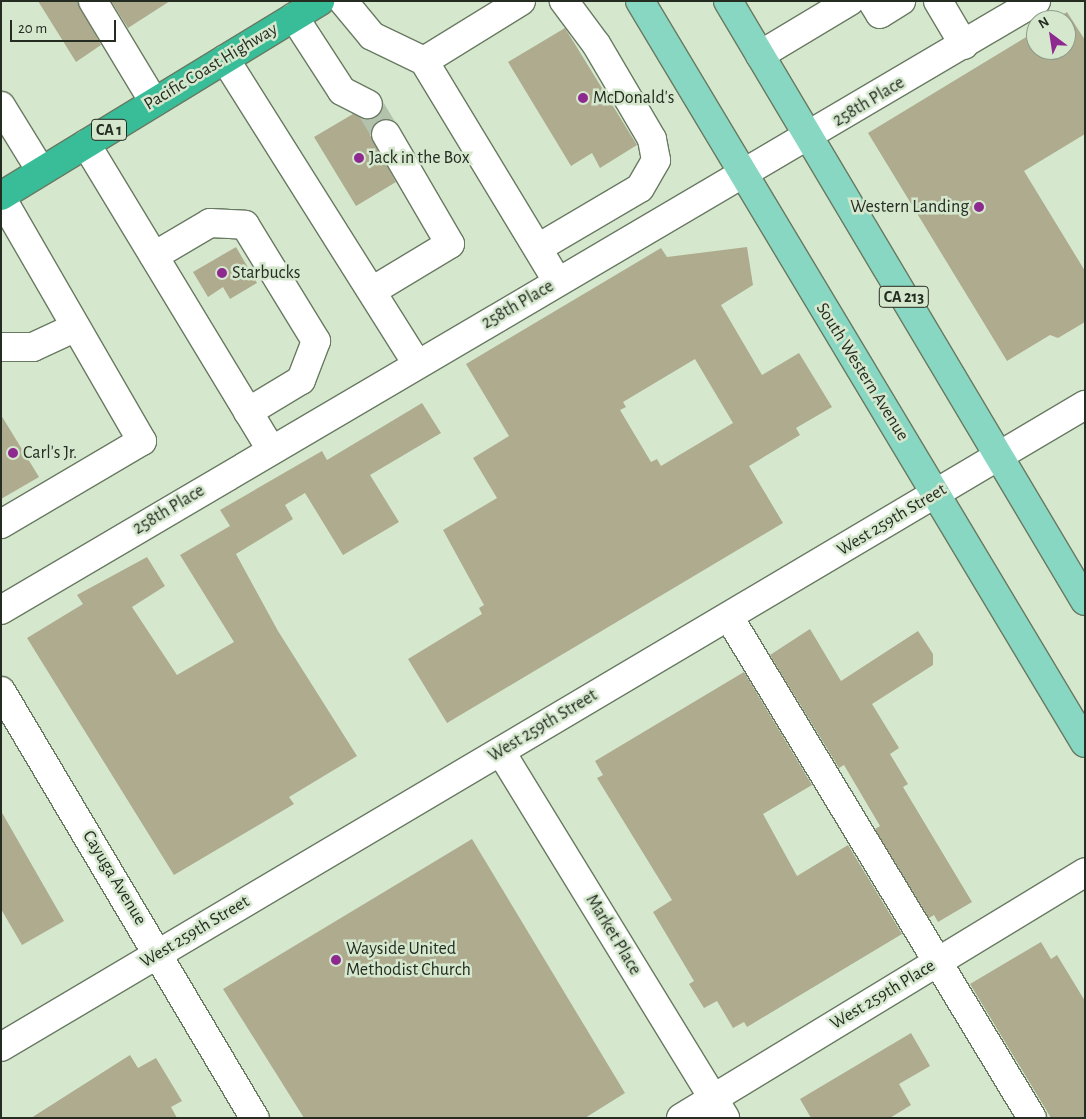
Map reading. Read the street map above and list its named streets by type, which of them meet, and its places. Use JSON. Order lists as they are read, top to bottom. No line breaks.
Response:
{"streets":{"highway":["Pacific Coast Highway","CA 1"],"main road":["CA 213","South Western Avenue"],"street":["258th Place","West 259th Street","Cayuga Avenue","Market Place","West 259th Place"]},"crossings":[["258th Place","CA 213"],["258th Place","South Western Avenue"],["CA 213","West 259th Street"],["South Western Avenue","West 259th Street"],["West 259th Street","Cayuga Avenue"],["West 259th Street","Market Place"],["Market Place","West 259th Place"]],"places":["McDonald's","Jack in the Box","Western Landing","Starbucks","Carl's Jr.","Wayside United Methodist Church"],"scale_bar":"20 m","north":"top left"}
